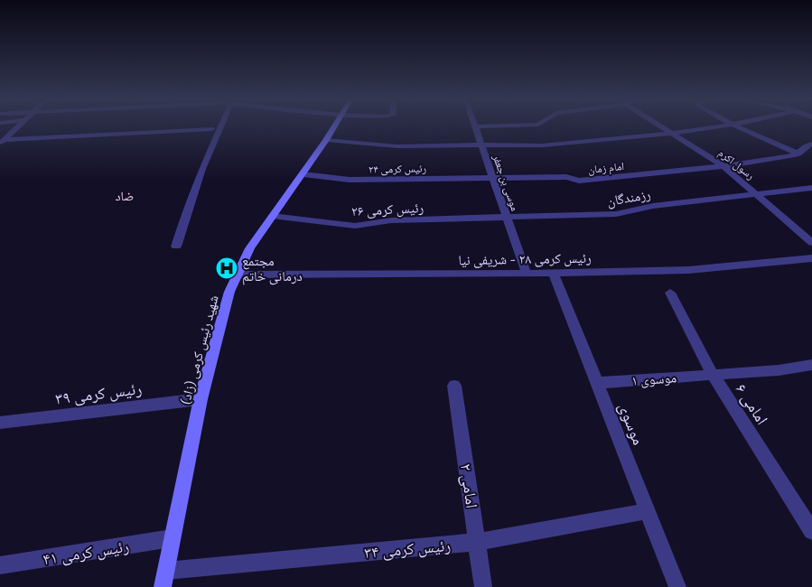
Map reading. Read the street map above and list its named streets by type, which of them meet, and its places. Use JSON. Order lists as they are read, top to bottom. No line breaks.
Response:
{"streets":{"main road":["شهید رئیس کرمی (زاد)"],"street":["رسول اکرم","امام زمان","رئیس کرمی ۲۴","موسی بن جعفر","رزمندگان","رئیس کرمی ۲۶","رئیس کرمی ۲۸ - شریفی نیا","موسوی ۱","رئیس کرمی ۳۹","امامی ۶","موسوی","امامی ۲","رئیس کرمی ۳۴","رئیس کرمی ۴۱"]},"crossings":[["رسول اکرم","امام زمان"],["رسول اکرم","رزمندگان"],["امام زمان","رئیس کرمی ۲۴"],["امام زمان","موسی بن جعفر"],["رئیس کرمی ۲۴","موسی بن جعفر"],["رئیس کرمی ۲۴","شهید رئیس کرمی (زاد)"],["موسی بن جعفر","رزمندگان"],["موسی بن جعفر","رئیس کرمی ۲۶"],["موسی بن جعفر","رئیس کرمی ۲۸ - شریفی نیا"],["رزمندگان","رئیس کرمی ۲۶"],["رئیس کرمی ۲۶","شهید رئیس کرمی (زاد)"],["رئیس کرمی ۲۸ - شریفی نیا","شهید رئیس کرمی (زاد)"],["رئیس کرمی ۲۸ - شریفی نیا","موسوی"],["شهید رئیس کرمی (زاد)","رئیس کرمی ۳۹"],["شهید رئیس کرمی (زاد)","رئیس کرمی ۳۴"],["شهید رئیس کرمی (زاد)","رئیس کرمی ۴۱"],["موسوی ۱","امامی ۶"],["موسوی ۱","موسوی"],["موسوی","رئیس کرمی ۳۴"],["امامی ۲","رئیس کرمی ۳۴"]],"districts":["ضاد"],"places":{"hospital":["مجتمع درمانی خاتم"]}}
